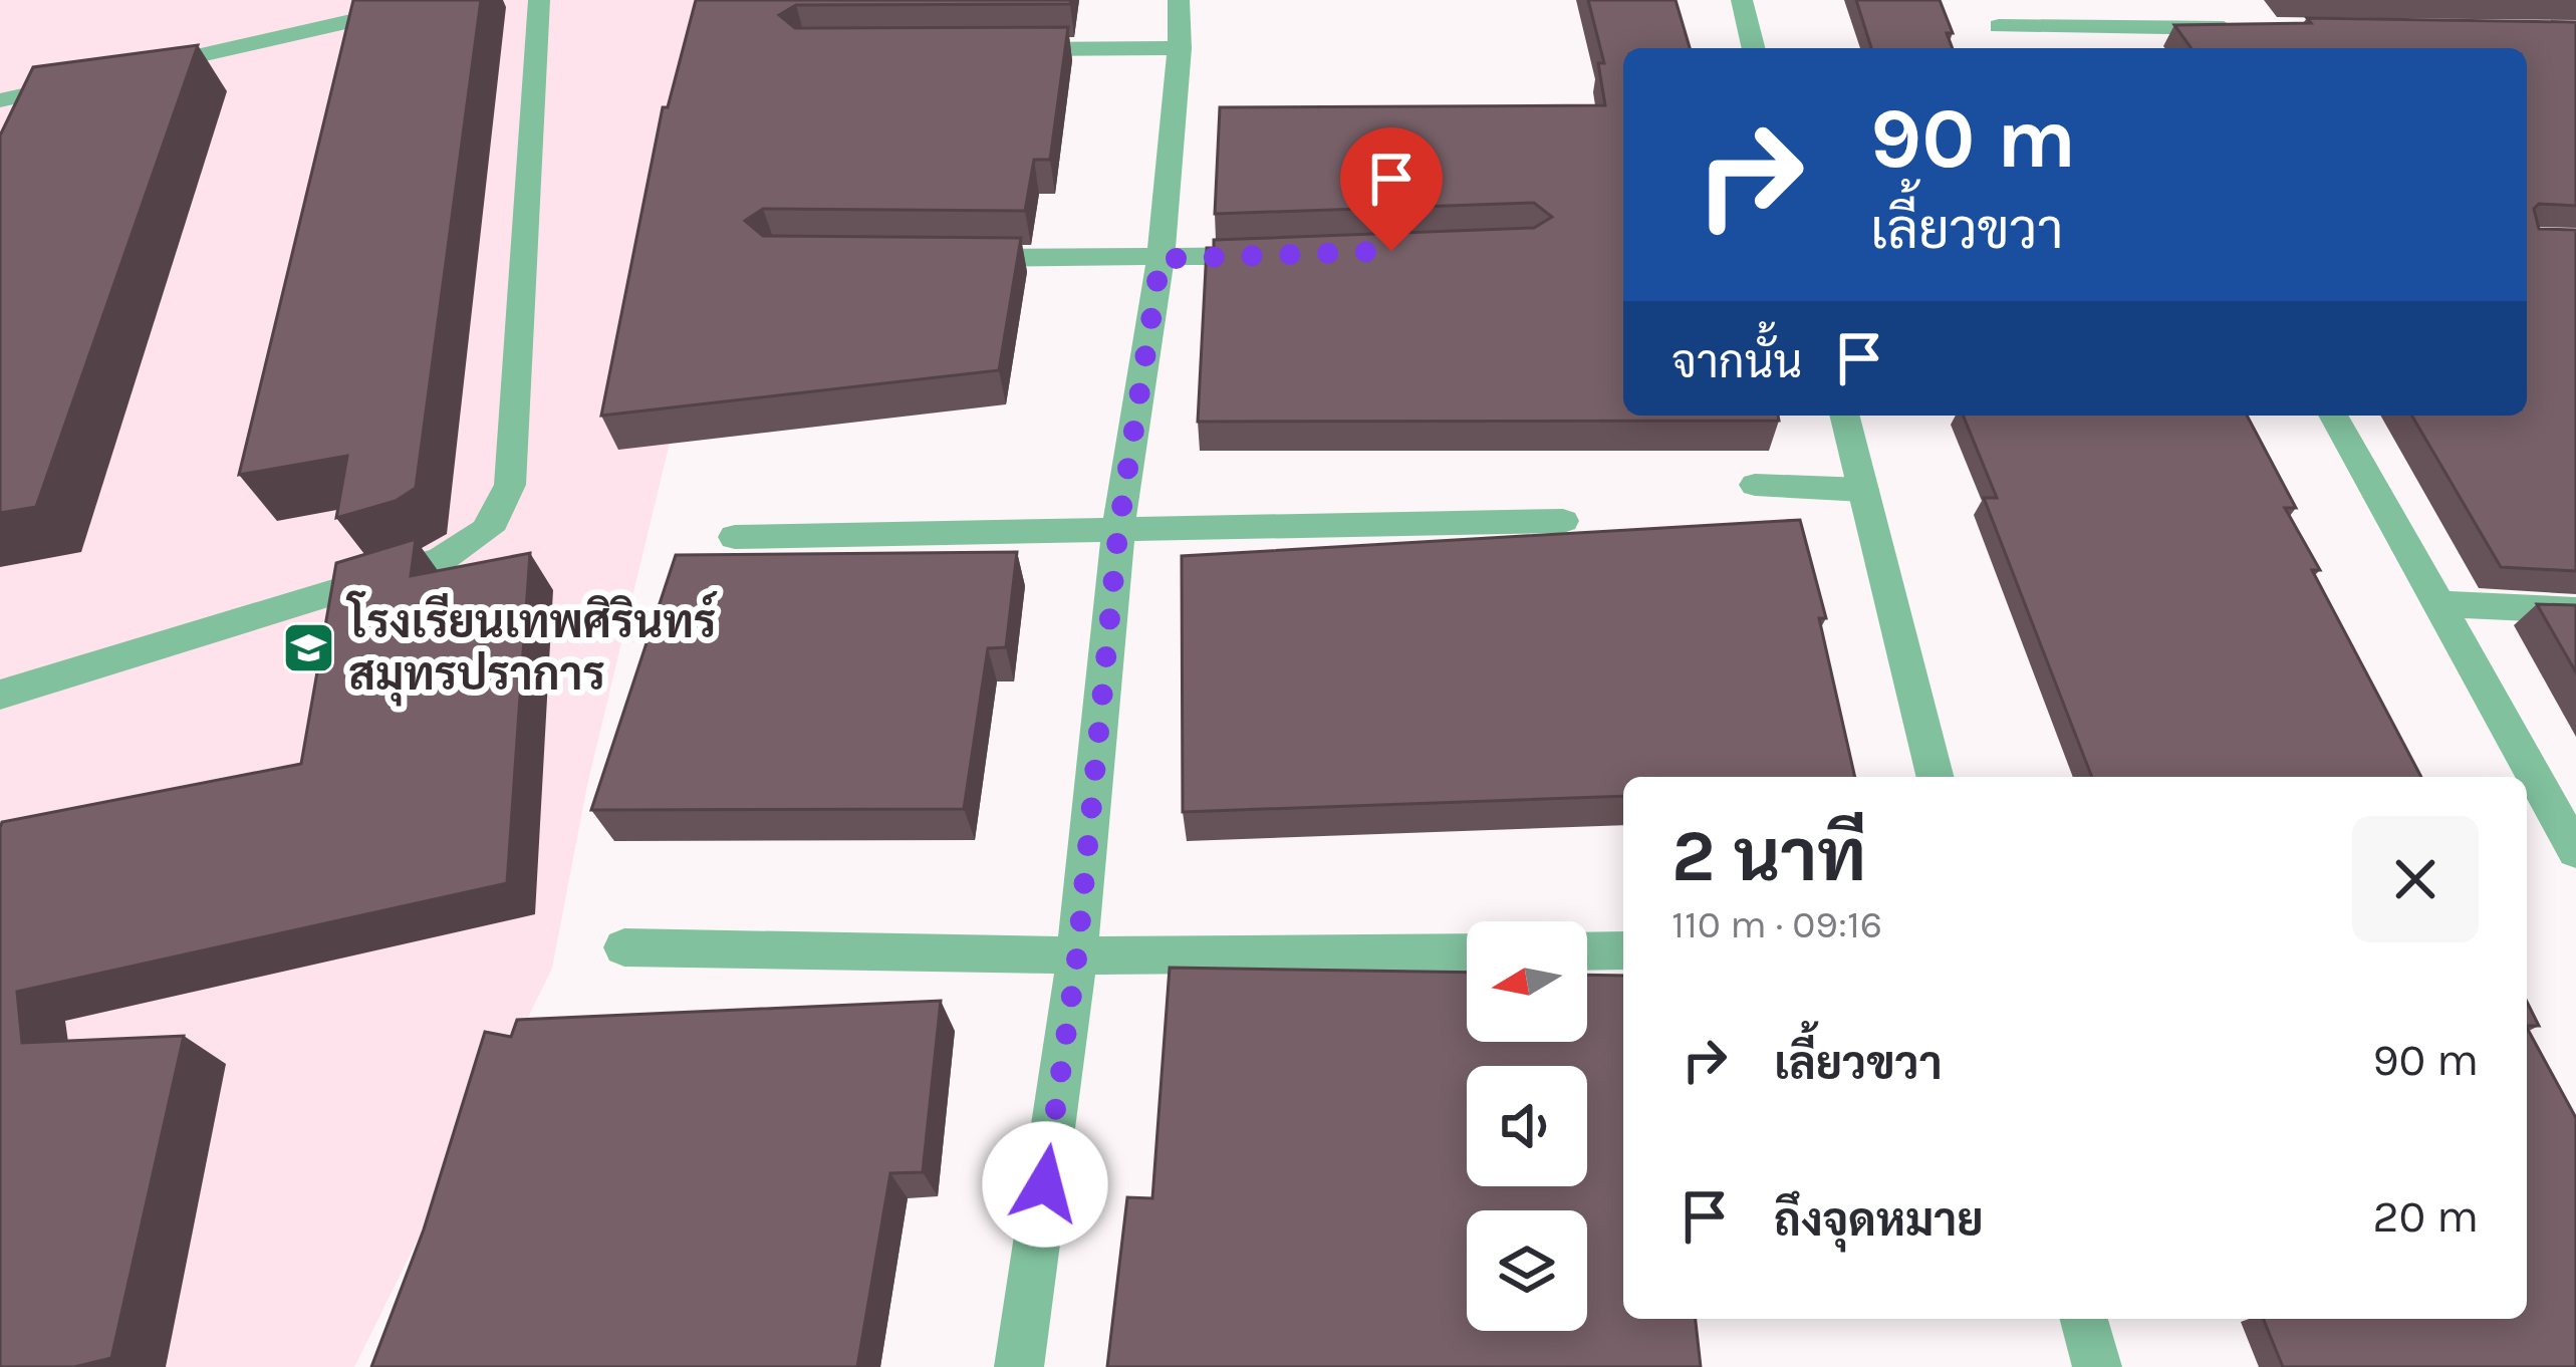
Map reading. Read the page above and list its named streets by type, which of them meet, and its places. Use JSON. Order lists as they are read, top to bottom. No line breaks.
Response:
{"places":{"school or university":["โรงเรียนเทพศิรินทร์ สมุทรปราการ"]},"north":"left","page":{"turn":["90 m","เลี้ยวขวา"],"then":"จากนั้น","heading":["2 นาที","110 m · 09:16"],"list":[{"name":"เลี้ยวขวา","value":"90 m"},{"name":"ถึงจุดหมาย","value":"20 m"}]}}
